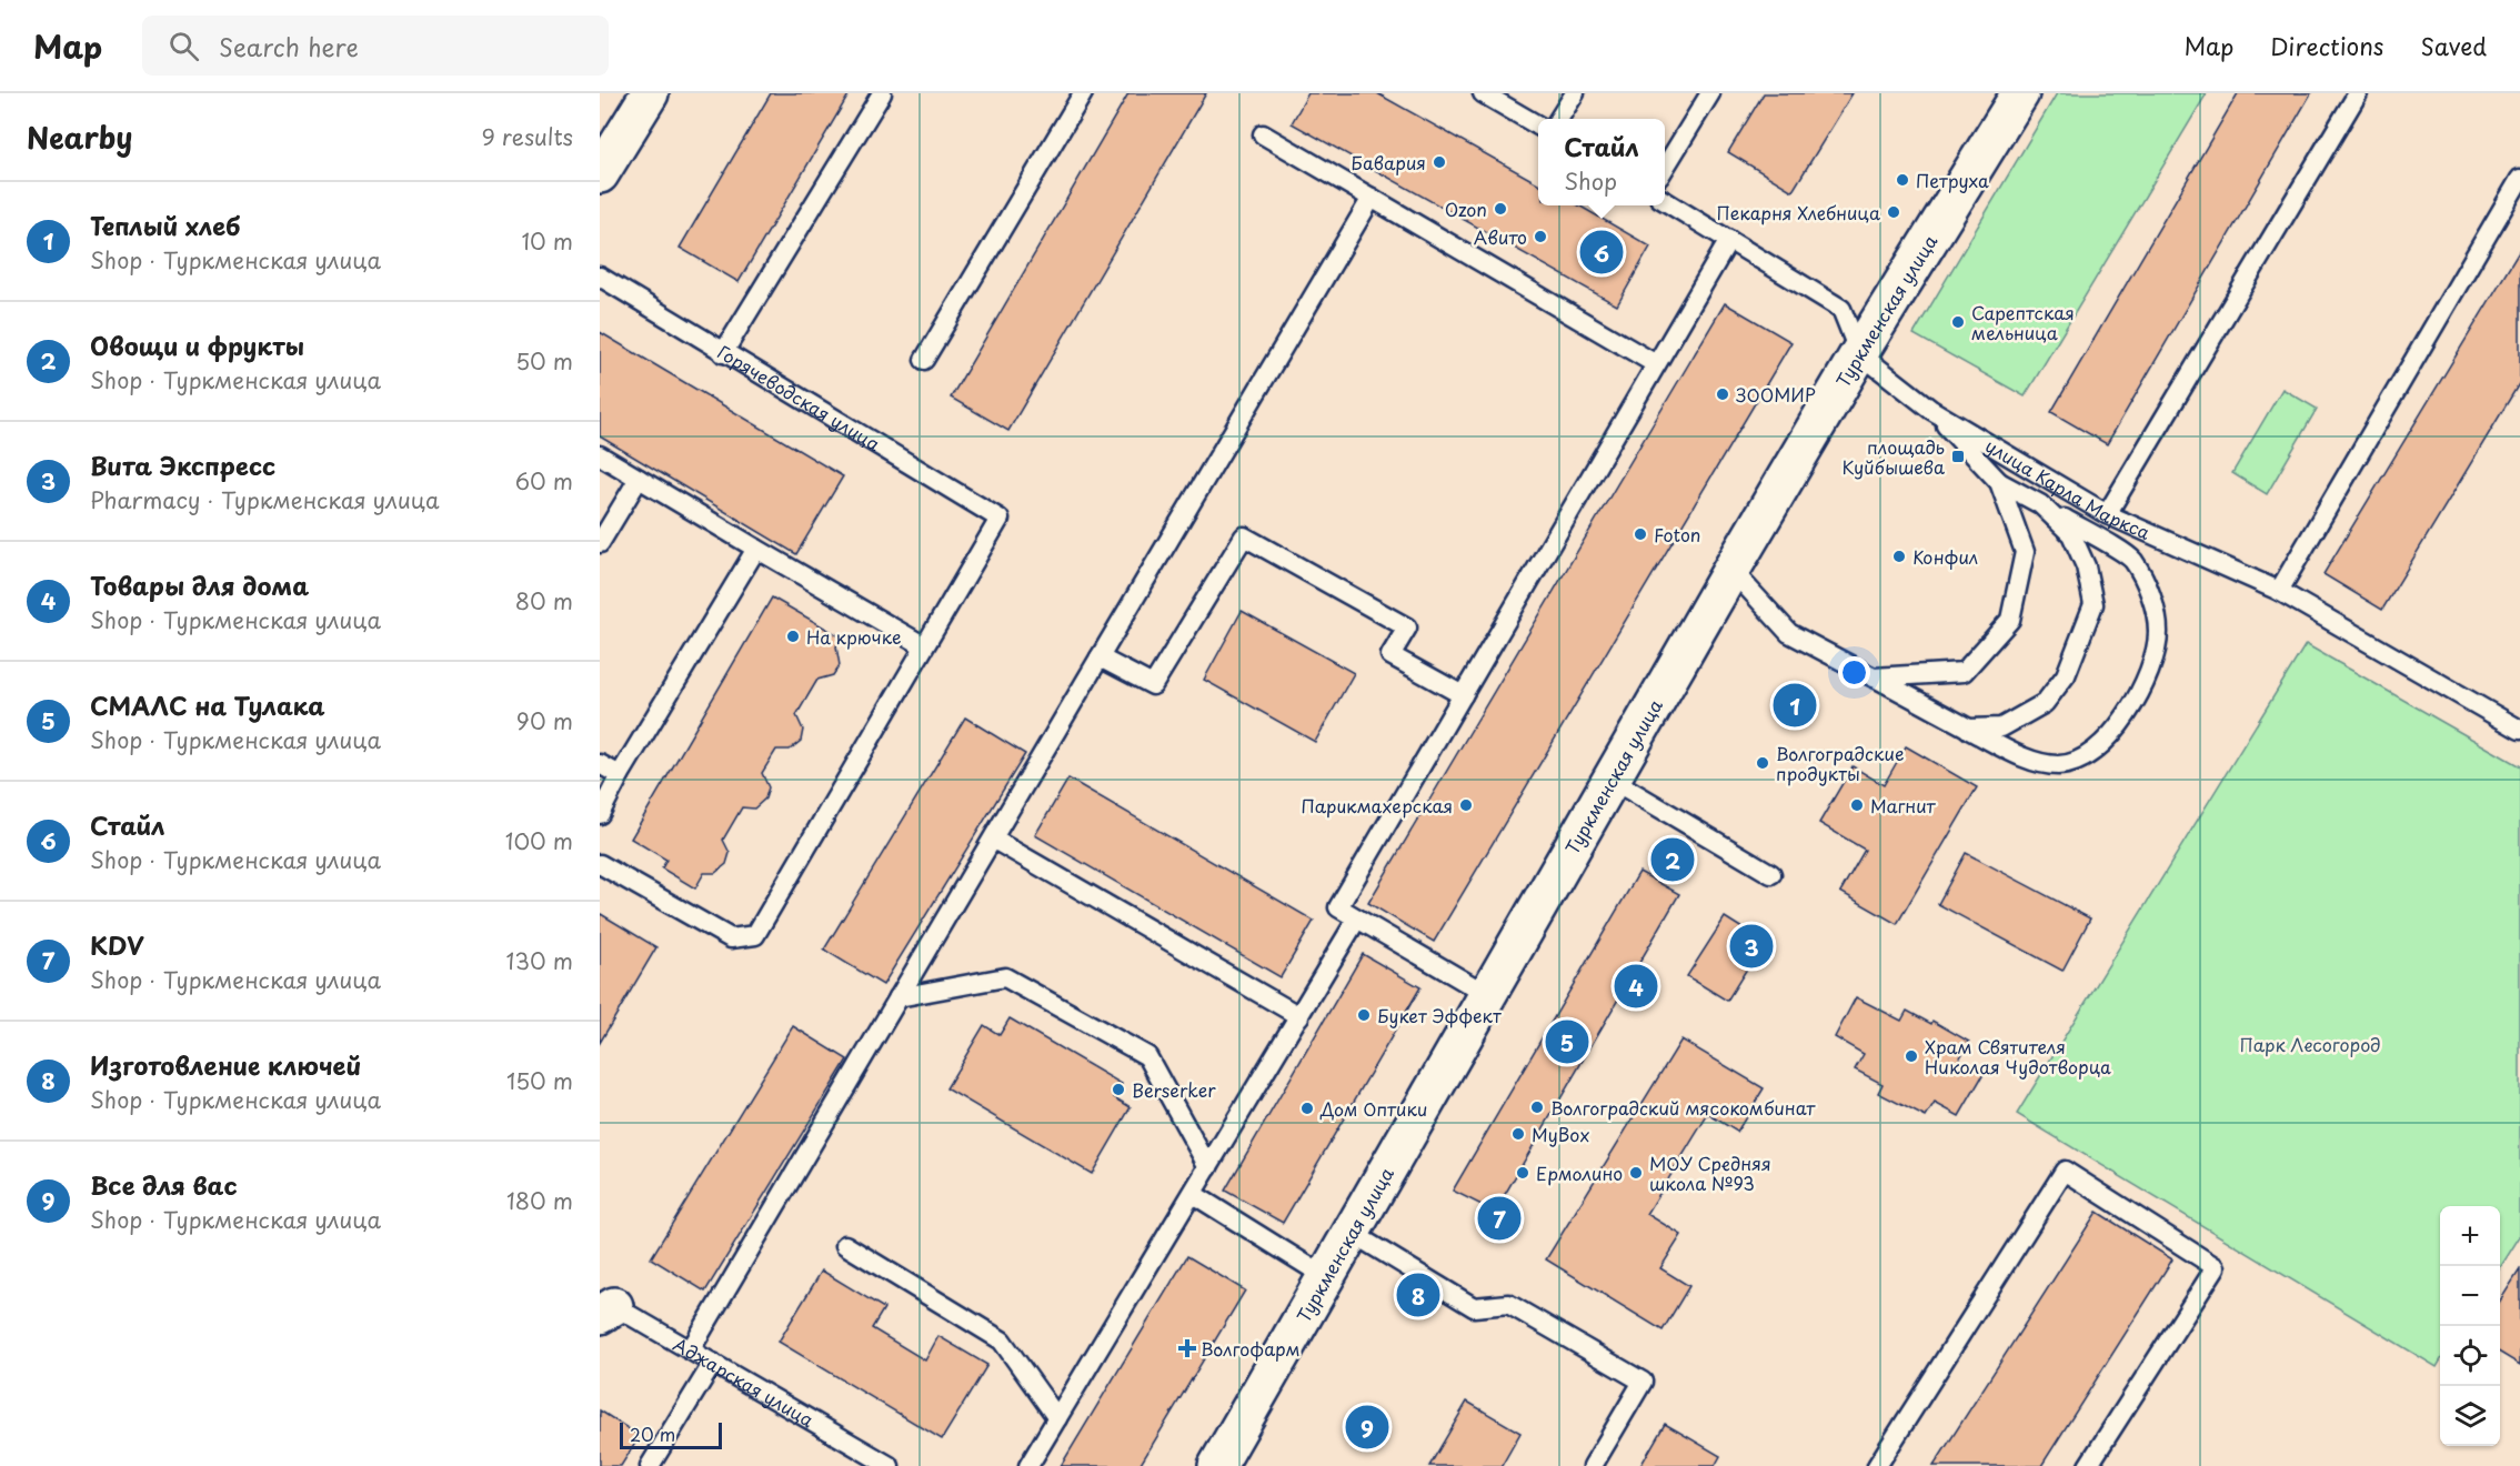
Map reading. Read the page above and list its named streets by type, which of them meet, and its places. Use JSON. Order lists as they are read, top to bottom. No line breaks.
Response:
{"streets":{"street":["Туркменская улица"],"lane":["Горячеводская улица","улица Карла Маркса","Аджарская улица"]},"crossings":[["Туркменская улица","улица Карла Маркса"]],"parks":["Парк Лесогород"],"places":{"other":["Бавария","Петруха","Ozon","Пекарня Хлебница","Авито","Сарептская мельница","ЗООМИР","Foton","Конфил","На крючке","Волгоградские продукты","Парикмахерская","Магнит","Букет Эффект","Храм Святителя Николая Чудотворца","Berserker","Волгоградский мясокомбинат","Дом Оптики","MyBox","Ермолино","МОУ Средняя школа №93"],"transit":["площадь Куйбышева"],"health":["Волгофарм"]},"scale_bar":"20 m","page":{"header":"Map","search":"Search here","nav":["Map","Directions","Saved"],"heading":["Nearby","9 results"],"popup":["Стайл","Shop"],"list":[{"mark":"1","name":"Теплый хлеб","note":"Shop · Туркменская улица","value":"10 m"},{"mark":"2","name":"Овощи и фрукты","note":"Shop · Туркменская улица","value":"50 m"},{"mark":"3","name":"Вита Экспресс","note":"Pharmacy · Туркменская улица","value":"60 m"},{"mark":"4","name":"Товары для дома","note":"Shop · Туркменская улица","value":"80 m"},{"mark":"5","name":"СМАЛС на Тулака","note":"Shop · Туркменская улица","value":"90 m"},{"mark":"6","name":"Стайл","note":"Shop · Туркменская улица","value":"100 m"},{"mark":"7","name":"KDV","note":"Shop · Туркменская улица","value":"130 m"},{"mark":"8","name":"Изготовление ключей","note":"Shop · Туркменская улица","value":"150 m"},{"mark":"9","name":"Все для вас","note":"Shop · Туркменская улица","value":"180 m"}],"pins":["6","1","2","3","4","5","7","8","9"],"map_buttons":["+","−"],"scale":"20 m"}}
